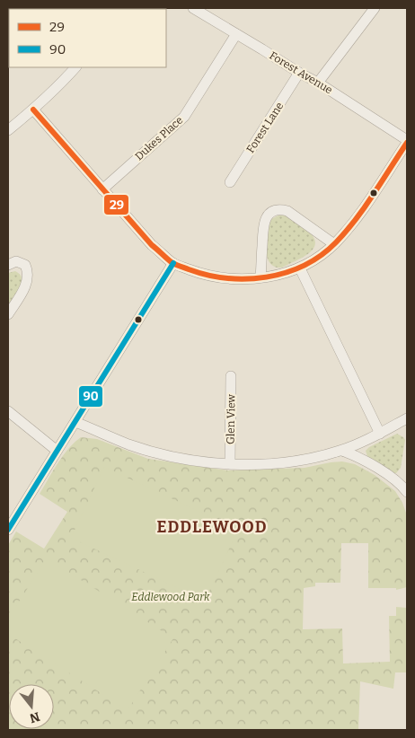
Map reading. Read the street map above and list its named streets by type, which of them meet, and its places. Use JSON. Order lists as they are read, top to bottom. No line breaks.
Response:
{"streets":{"street":["Forest Avenue","Forest Lane","Dukes Place","Glen View"]},"crossings":[["Forest Avenue","Forest Lane"],["Forest Avenue","Dukes Place"]],"districts":["EDDLEWOOD"],"parks":["Eddlewood Park"],"lines":["transit line 29","transit line 90"],"legend":["29","90"],"north":"bottom"}
